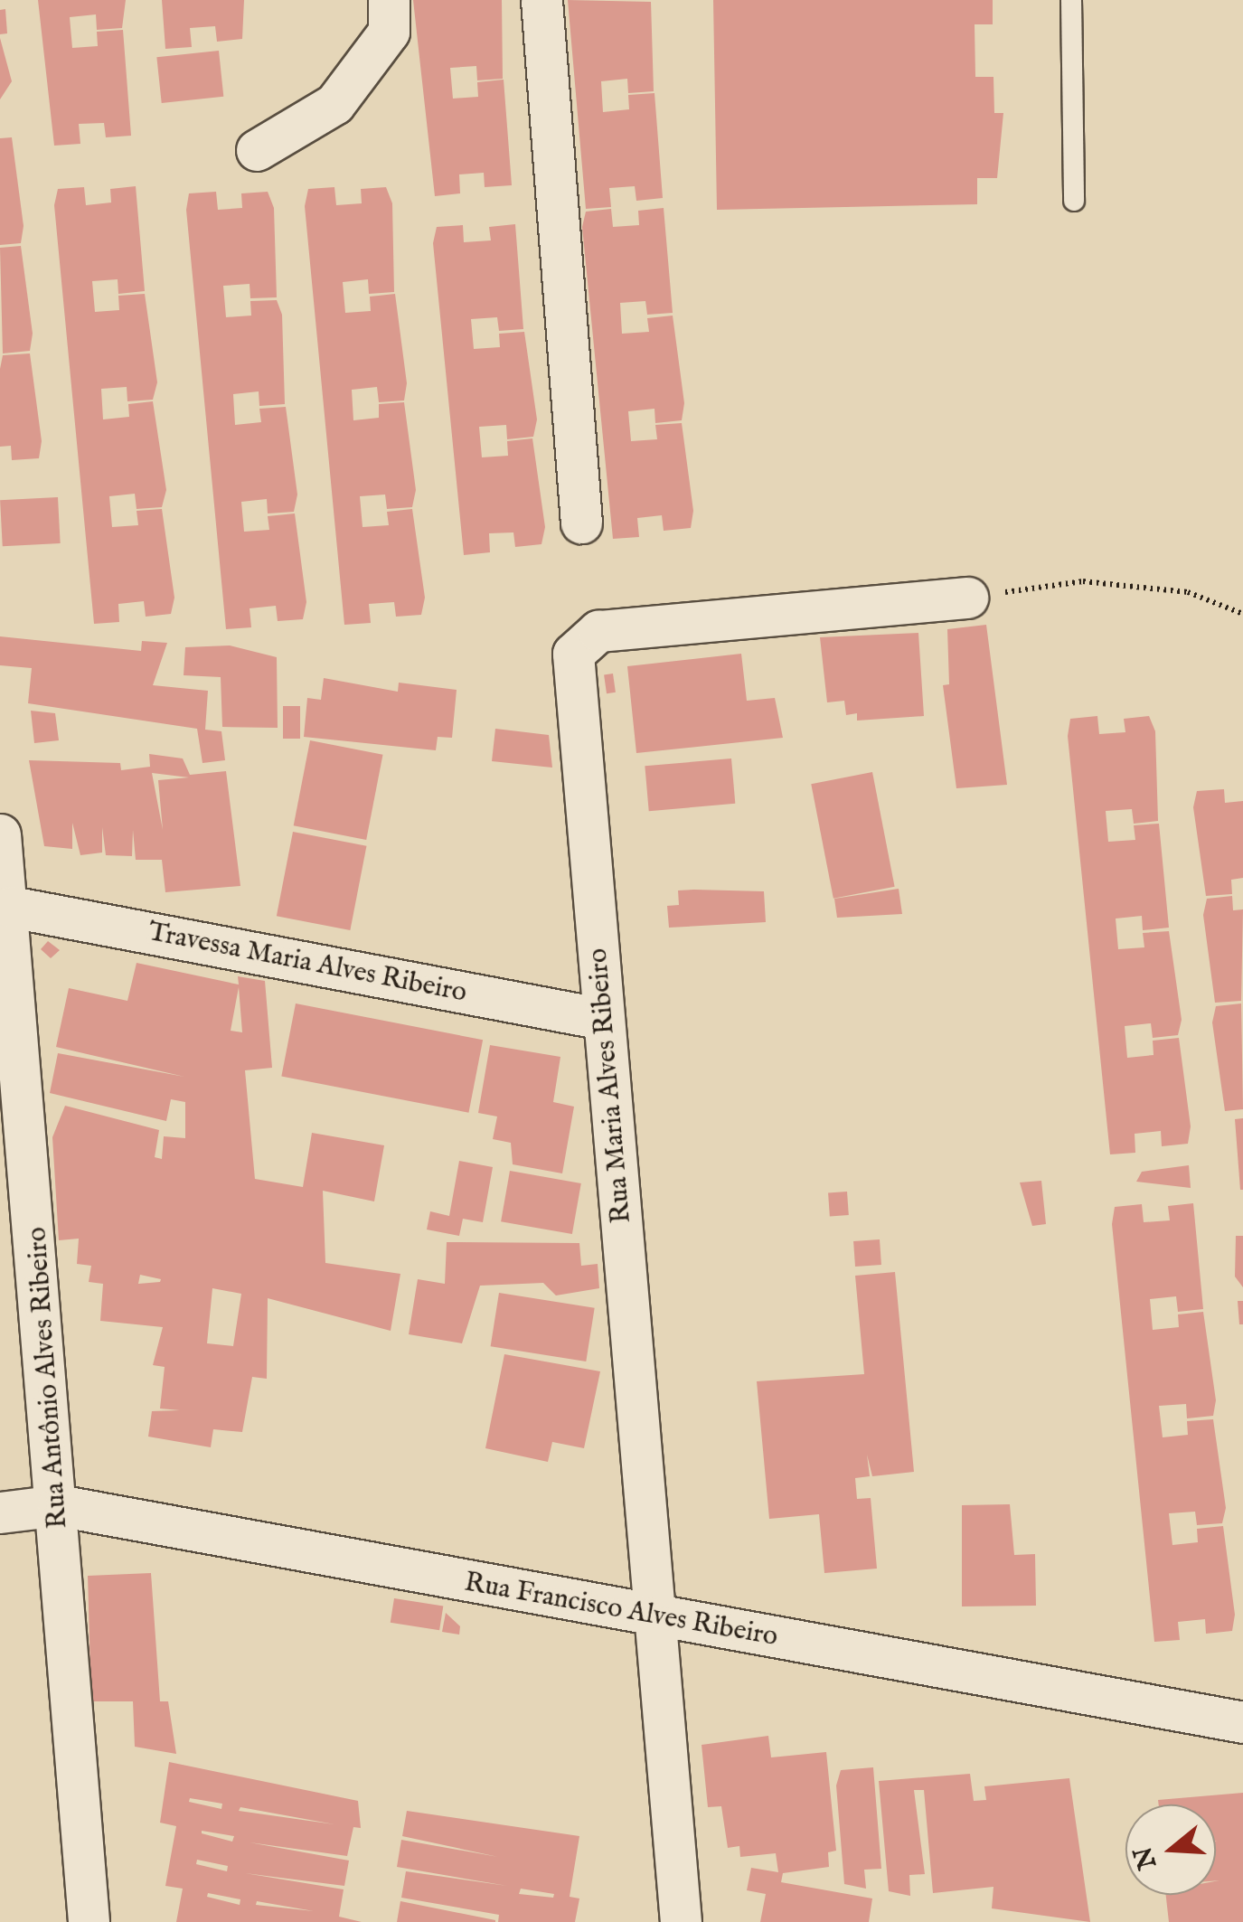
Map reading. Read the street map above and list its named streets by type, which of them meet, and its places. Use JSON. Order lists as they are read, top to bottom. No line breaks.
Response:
{"streets":{"street":["Travessa Maria Alves Ribeiro","Rua Maria Alves Ribeiro","Rua Antônio Alves Ribeiro","Rua Francisco Alves Ribeiro"]},"crossings":[["Travessa Maria Alves Ribeiro","Rua Maria Alves Ribeiro"],["Travessa Maria Alves Ribeiro","Rua Antônio Alves Ribeiro"],["Rua Maria Alves Ribeiro","Rua Francisco Alves Ribeiro"],["Rua Antônio Alves Ribeiro","Rua Francisco Alves Ribeiro"]],"north":"left"}
